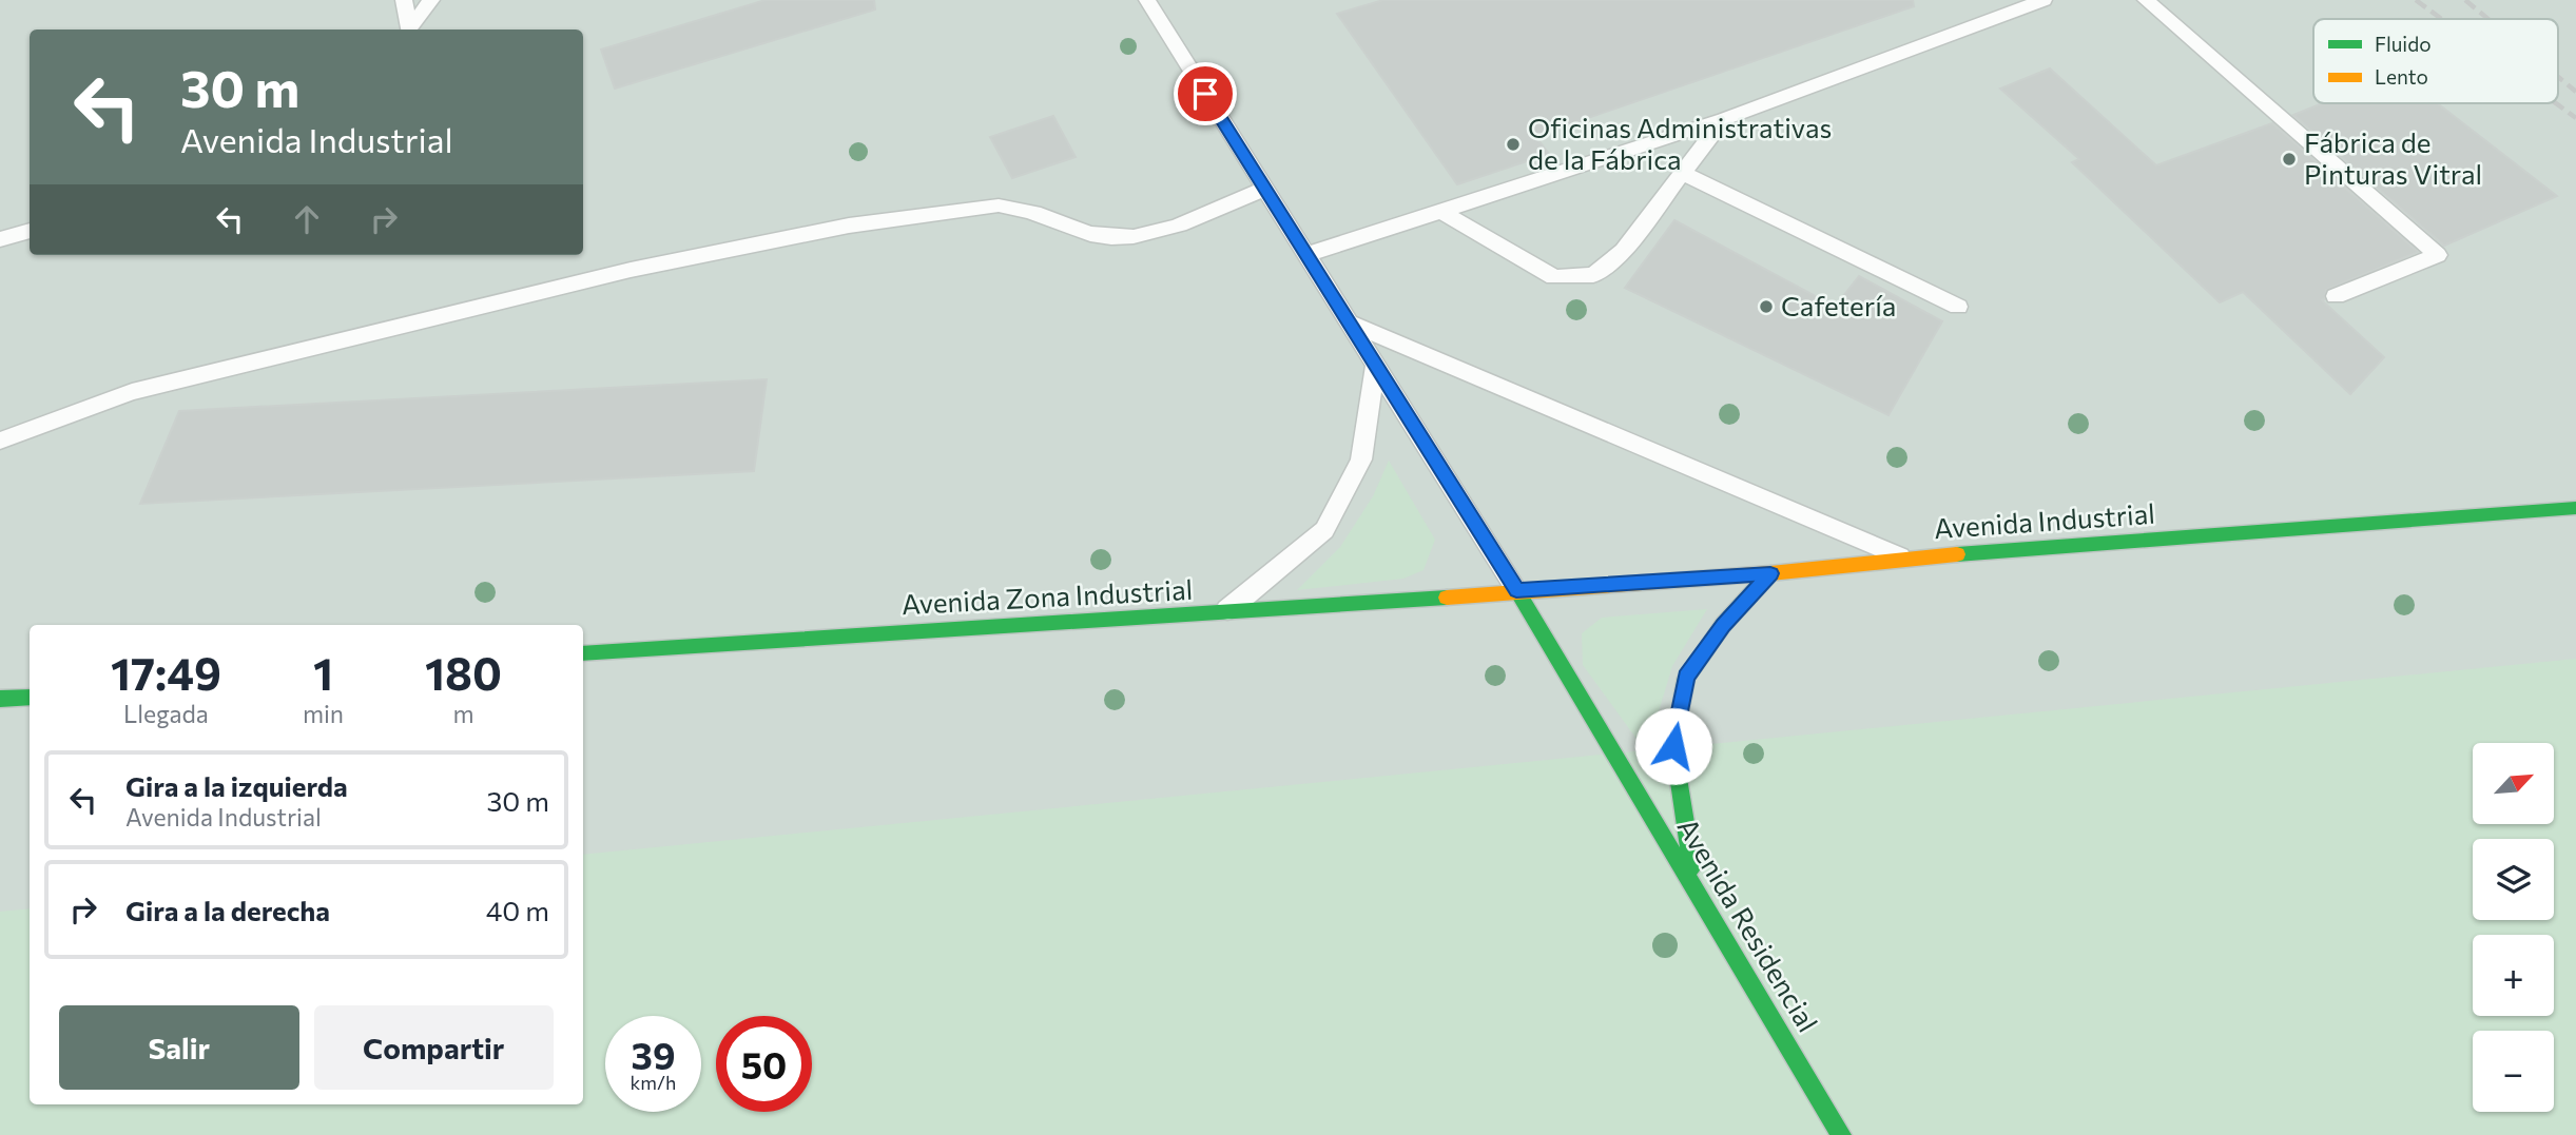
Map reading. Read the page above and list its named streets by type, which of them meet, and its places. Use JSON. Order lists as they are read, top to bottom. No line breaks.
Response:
{"streets":{"main road":["Avenida Industrial","Avenida Zona Industrial","Avenida Residencial"]},"crossings":[["Avenida Industrial","Avenida Zona Industrial"],["Avenida Industrial","Avenida Residencial"],["Avenida Zona Industrial","Avenida Residencial"]],"places":["Oficinas Administrativas de la Fábrica","Fábrica de Pinturas Vitral","Cafetería"],"legend":["Fluido","Lento"],"north":"top right","page":{"turn":["30 m","Avenida Industrial"],"eta":["17:49","Llegada","1","min","180","m"],"map_buttons":["+","−"],"list":[{"name":"Gira a la izquierda","note":"Avenida Industrial","value":"30 m"},{"name":"Gira a la derecha","value":"40 m"}],"buttons":["Salir","Compartir"],"speed":"39 km/h","limit":"50"}}
